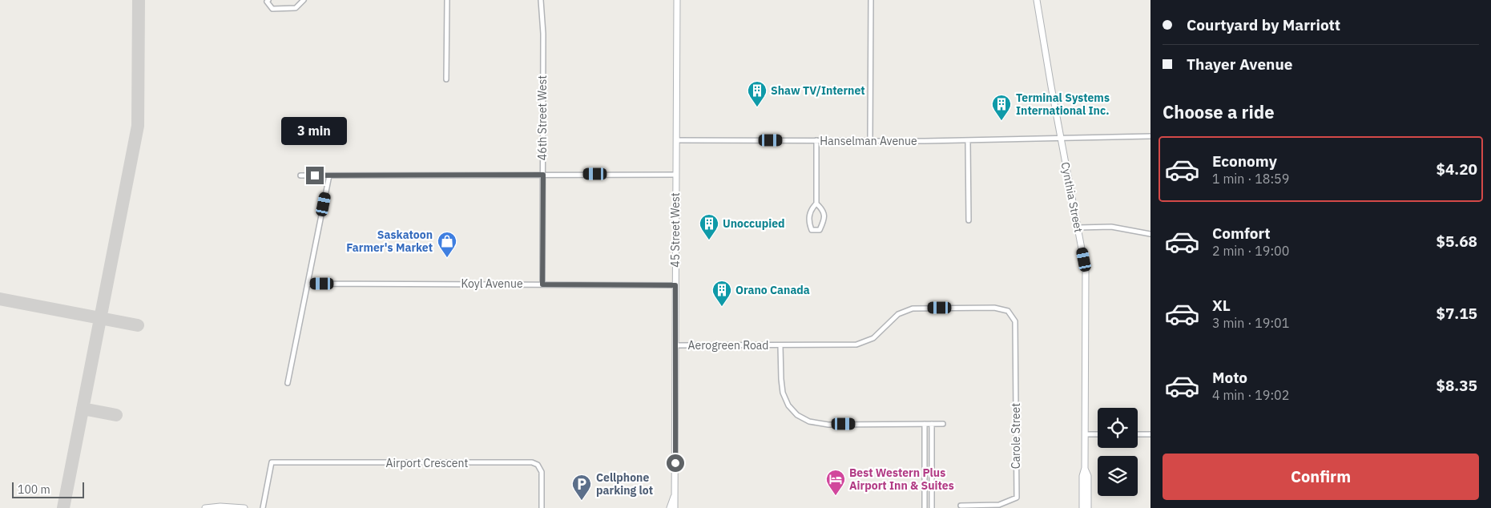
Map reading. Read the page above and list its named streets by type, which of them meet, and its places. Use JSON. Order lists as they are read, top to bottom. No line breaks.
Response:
{"streets":{"main road":["Cynthia Street","45 Street West"],"street":["46th Street West","Hanselman Avenue","Koyl Avenue","Aerogreen Road","Carole Street","Airport Crescent"]},"crossings":[["46th Street West","Koyl Avenue"],["Hanselman Avenue","Cynthia Street"],["Hanselman Avenue","45 Street West"],["45 Street West","Koyl Avenue"],["45 Street West","Aerogreen Road"],["Aerogreen Road","Carole Street"]],"places":{"building":["Shaw TV/Internet","Terminal Systems International Inc.","Unoccupied","Orano Canada"],"shop":["Saskatoon Farmer's Market"],"hotel":["Best Western Plus Airport Inn & Suites"],"parking":["Cellphone parking lot"]},"scale_bar":"100 m","page":{"banner":["Courtyard by Marriott","Thayer Avenue"],"heading":"Choose a ride","bubble":"3 min","list":[{"name":"Economy","note":"1 min · 18:59","value":"$4.20"},{"name":"Comfort","note":"2 min · 19:00","value":"$5.68"},{"name":"XL","note":"3 min · 19:01","value":"$7.15"},{"name":"Moto","note":"4 min · 19:02","value":"$8.35"}],"buttons":"Confirm","scale":"100 m"}}
